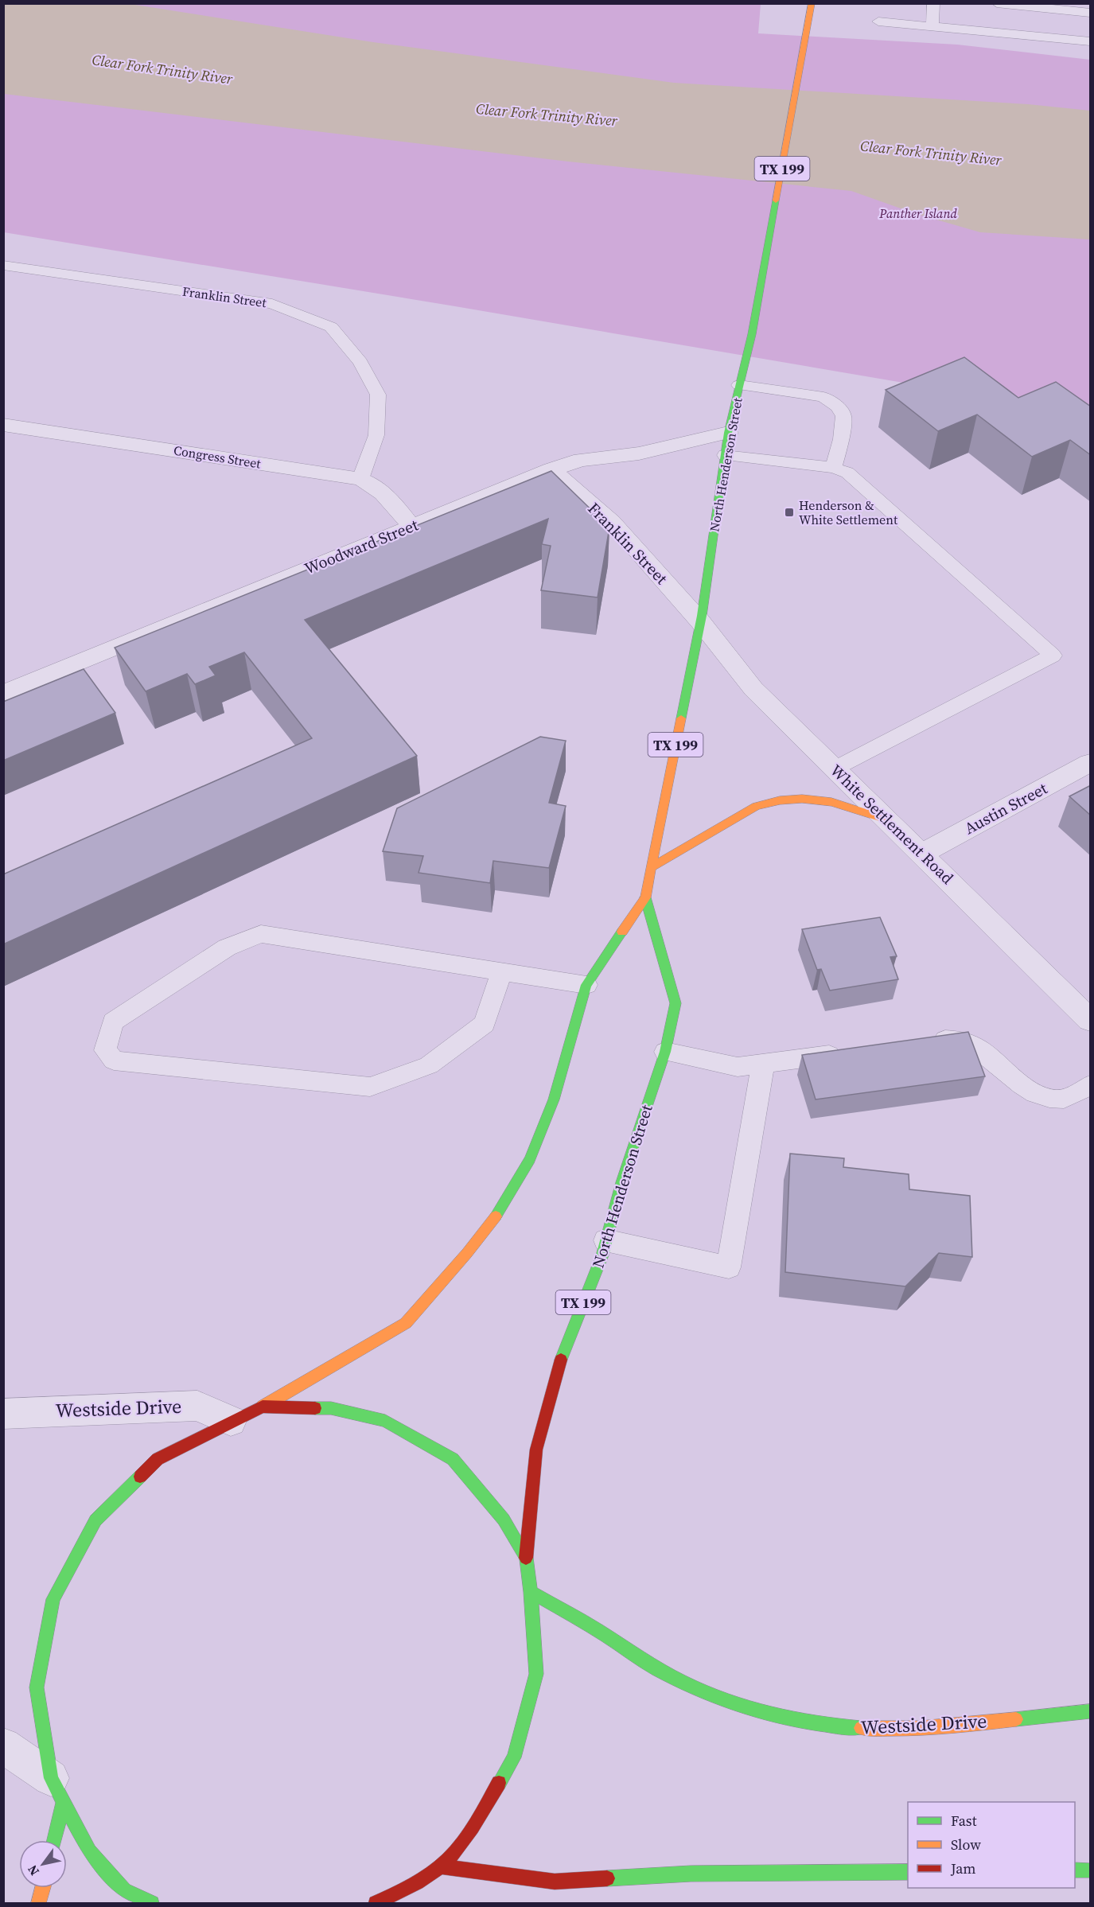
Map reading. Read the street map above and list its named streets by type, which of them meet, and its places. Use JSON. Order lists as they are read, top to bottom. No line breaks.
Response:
{"streets":{"main road":["TX 199","North Henderson Street","Westside Drive"],"street":["Franklin Street","Congress Street","Woodward Street","Austin Street","White Settlement Road"]},"crossings":[["Franklin Street","Congress Street"],["Franklin Street","North Henderson Street"],["Franklin Street","Woodward Street"],["Franklin Street","White Settlement Road"],["Congress Street","Woodward Street"],["North Henderson Street","Woodward Street"],["North Henderson Street","White Settlement Road"],["North Henderson Street","Westside Drive"],["Austin Street","White Settlement Road"]],"water":["Clear Fork Trinity River"],"parks":["Panther Island"],"places":{"transit":["Henderson & White Settlement"]},"legend":["Fast","Slow","Jam"],"north":"bottom left"}
